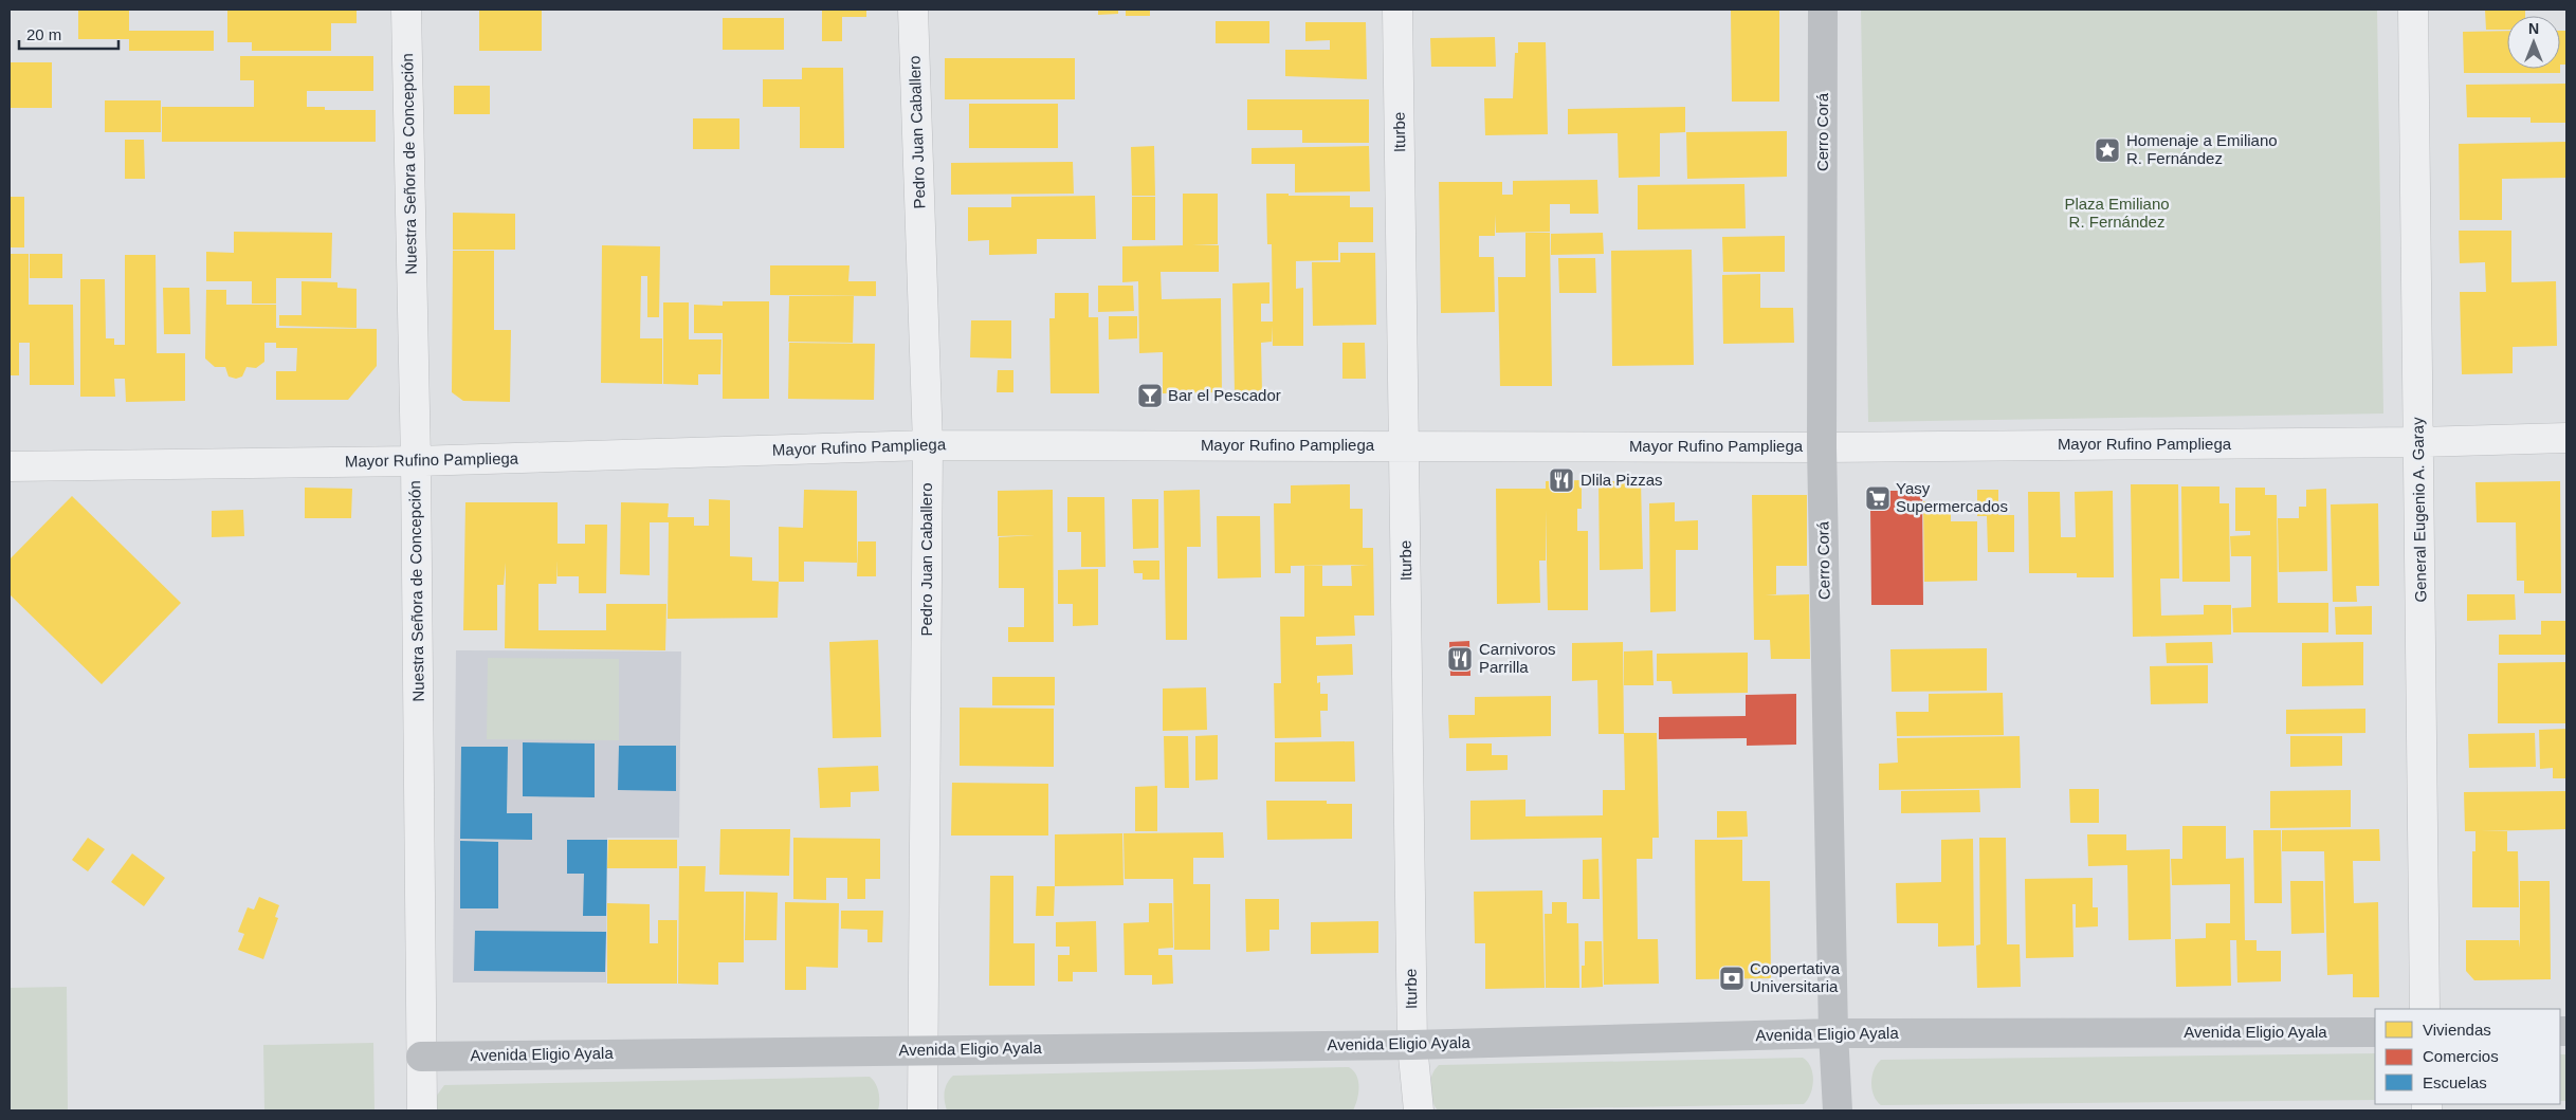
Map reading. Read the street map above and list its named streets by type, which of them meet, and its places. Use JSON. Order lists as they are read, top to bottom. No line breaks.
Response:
{"streets":{"street":["Pedro Juan Caballero","Iturbe","Cerro Corá","Nuestra Señora de Concepción","Mayor Rufino Pampliega","General Eugenio A. Garay","Avenida Eligio Ayala"]},"crossings":[["Pedro Juan Caballero","Mayor Rufino Pampliega"],["Pedro Juan Caballero","Avenida Eligio Ayala"],["Iturbe","Mayor Rufino Pampliega"],["Iturbe","Avenida Eligio Ayala"],["Cerro Corá","Mayor Rufino Pampliega"],["Cerro Corá","Avenida Eligio Ayala"],["Nuestra Señora de Concepción","Mayor Rufino Pampliega"],["Nuestra Señora de Concepción","Avenida Eligio Ayala"],["Mayor Rufino Pampliega","General Eugenio A. Garay"]],"parks":["Plaza Emiliano R. Fernández"],"places":{"place":["Homenaje a Emiliano R. Fernández"],"bar":["Bar el Pescador"],"restaurant":["Dlila Pizzas","Carnivoros Parrilla"],"supermarket":["Yasy Supermercados"],"bank":["Coopertativa Universitaria"]},"legend":["Viviendas","Comercios","Escuelas"],"scale_bar":"20 m","north":"top"}
